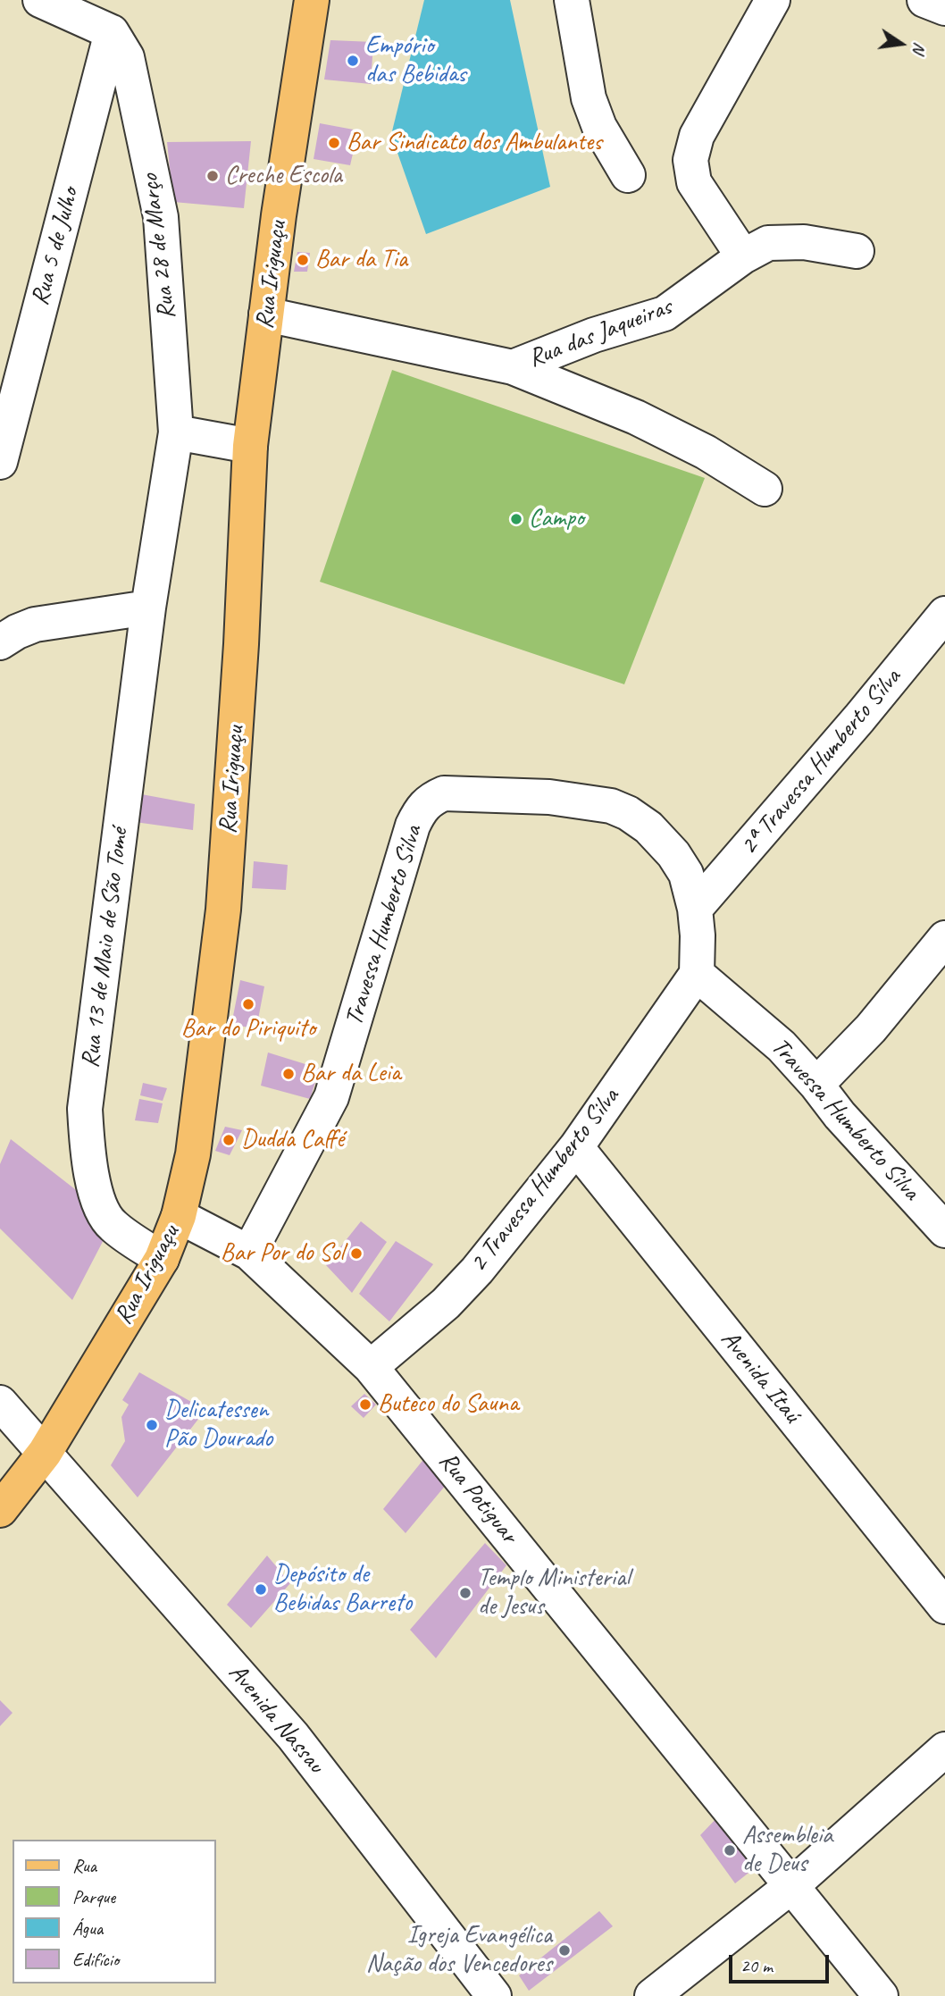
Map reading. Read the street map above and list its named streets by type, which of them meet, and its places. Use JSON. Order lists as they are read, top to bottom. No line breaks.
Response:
{"streets":{"main road":["Rua Iriguaçu"],"street":["Rua 5 de Julho","Rua 28 de Março","Rua das Jaqueiras","2ª Travessa Humberto Silva","Travessa Humberto Silva","Rua 13 de Maio de São Tomé","2 Travessa Humberto Silva","Avenida Itaú","Rua Potiguar","Avenida Nassau"]},"crossings":[["Rua 5 de Julho","Rua 28 de Março"],["Rua 28 de Março","Rua 13 de Maio de São Tomé"],["Rua Iriguaçu","Rua das Jaqueiras"],["Rua Iriguaçu","Rua 13 de Maio de São Tomé"],["Rua Iriguaçu","Rua Potiguar"],["Rua Iriguaçu","Avenida Nassau"],["2ª Travessa Humberto Silva","Travessa Humberto Silva"],["Travessa Humberto Silva","2 Travessa Humberto Silva"],["Travessa Humberto Silva","Rua Potiguar"],["2 Travessa Humberto Silva","Avenida Itaú"],["2 Travessa Humberto Silva","Rua Potiguar"]],"places":["Empório das Bebidas","Bar Sindicato dos Ambulantes","Creche Escola","Bar da Tia","Campo","Bar do Piriquito","Bar da Leia","Dudda Caffé","Bar Por do Sol","Buteco do Sauna","Delicatessen Pão Dourado","Depósito de Bebidas Barreto","Templo Ministerial de Jesus","Assembleia de Deus","Igreja Evangélica Nação dos Vencedores"],"legend":["Rua","Parque","Água","Edifício"],"scale_bar":"20 m","north":"right"}
